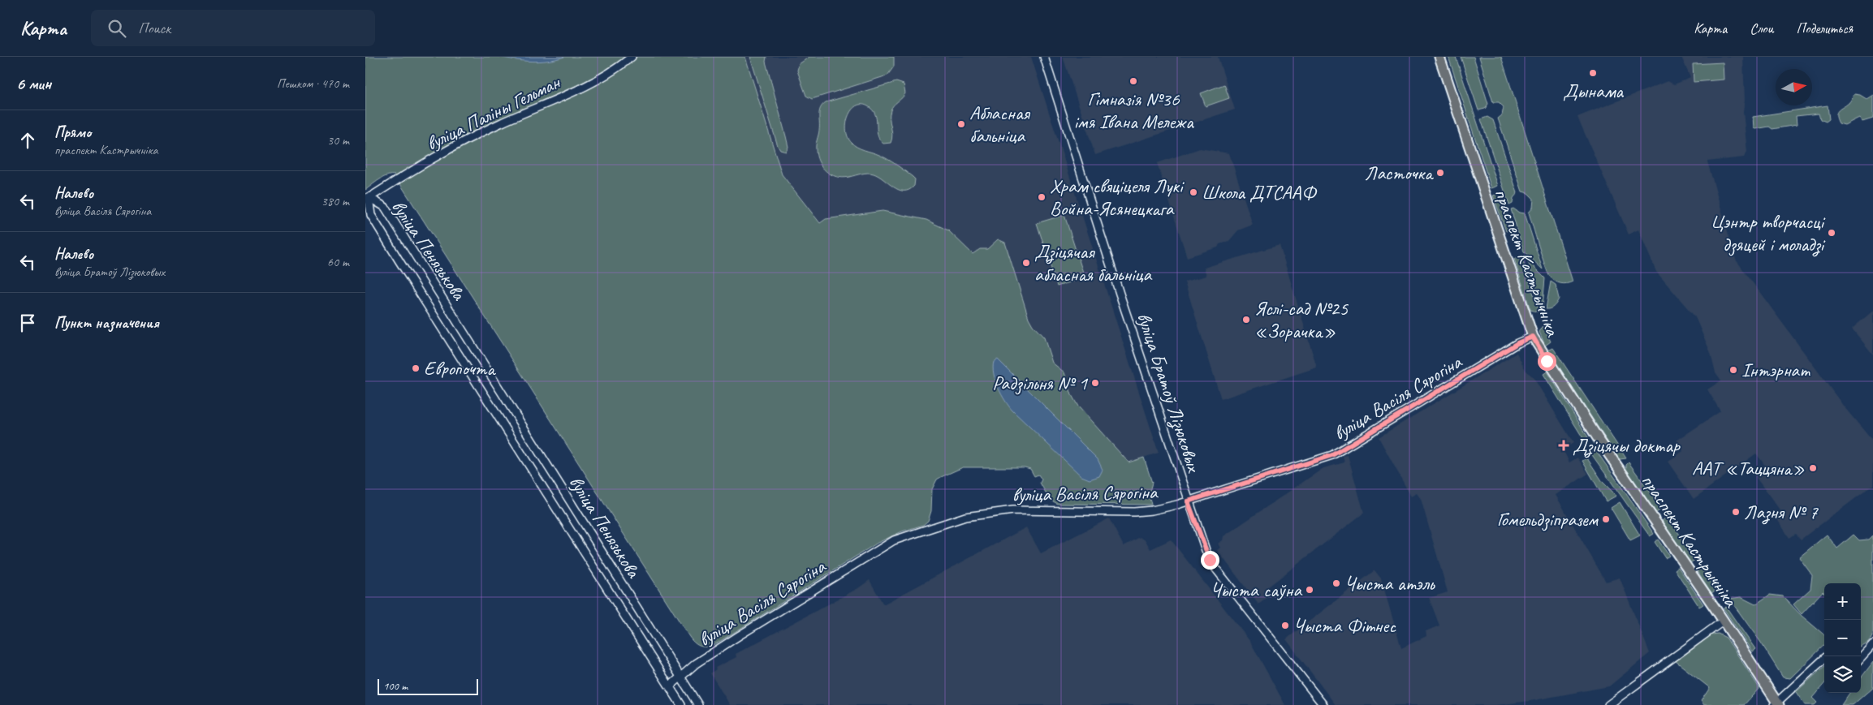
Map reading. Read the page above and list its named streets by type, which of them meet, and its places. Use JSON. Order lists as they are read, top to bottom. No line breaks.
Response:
{"streets":{"main road":["праспект Кастрычніка"],"street":["вуліца Паліны Гельман","вуліца Пенязькова","вуліца Братоў Лізюковых","вуліца Васіля Сярогіна"]},"crossings":[["вуліца Паліны Гельман","вуліца Пенязькова"],["вуліца Пенязькова","вуліца Васіля Сярогіна"],["праспект Кастрычніка","вуліца Васіля Сярогіна"],["вуліца Братоў Лізюковых","вуліца Васіля Сярогіна"]],"places":{"other":["Дынама","Гімназія №36 імя Івана Мележа","Абласная бальніца","Ласточка","Школа ДТСААФ","Храм свяціцеля Лукі Война-Ясянецкага","Цэнтр творчасці дзяцей і моладзі","Дзіцячая абласная бальніца","Яслі-сад №25 «Зорачка»","Европочта","Інтэрнат","Радзільня № 1","ААТ «Таццяна»","Лазня № 7","Гомельдзіпразем","Чыста атэль","Чыста саўна","Чыста Фітнес"],"health":["Дзіцячы доктар"]},"scale_bar":"100 m","north":"right","page":{"header":"Карта","search":"Поиск","nav":["Карта","Слои","Поделиться"],"heading":["6 мин","Пешком · 470 m"],"list":[["Прямо","праспект Кастрычніка","30 m"],["Налево","вуліца Васіля Сярогіна","380 m"],["Налево","вуліца Братоў Лізюковых","60 m"],"Пункт назначения"],"map_buttons":["+","−"],"scale":"100 m"}}
